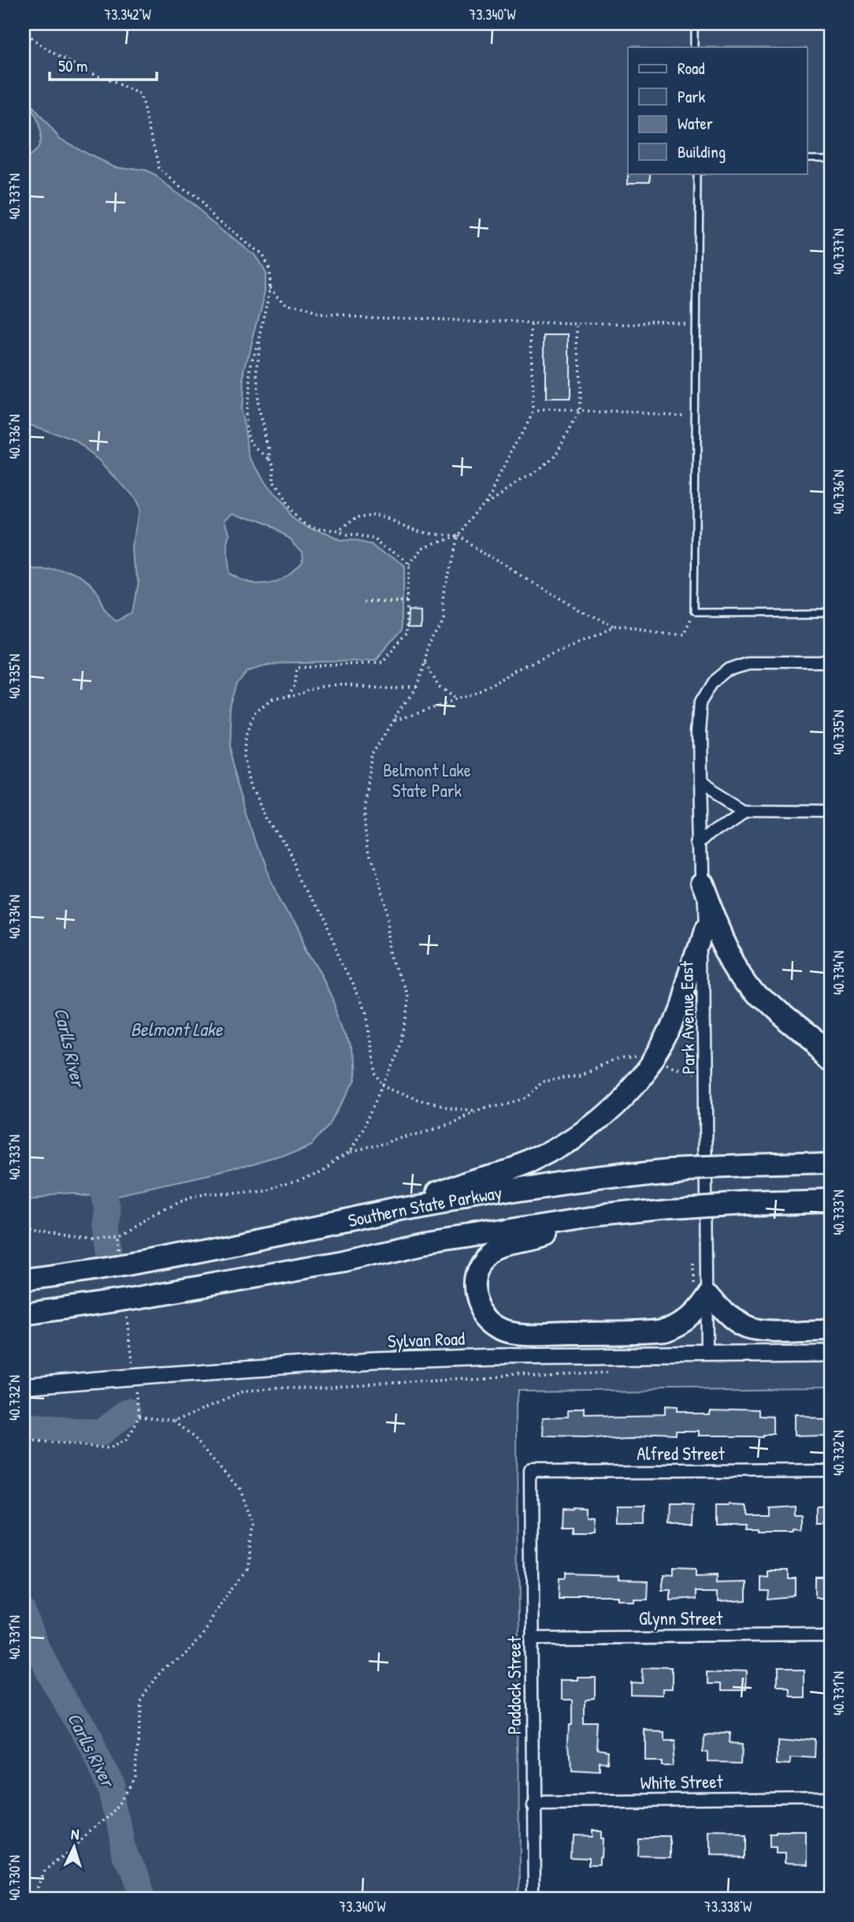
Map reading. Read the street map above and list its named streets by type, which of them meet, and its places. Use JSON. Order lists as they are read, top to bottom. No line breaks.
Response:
{"streets":{"highway":["Southern State Parkway"],"street":["Park Avenue East","Sylvan Road","Alfred Street","Glynn Street","Paddock Street","White Street"]},"crossings":[["Park Avenue East","Sylvan Road"],["Alfred Street","Paddock Street"],["Glynn Street","Paddock Street"],["Paddock Street","White Street"]],"water":["Belmont Lake","Carlls River"],"parks":["Belmont Lake State Park"],"legend":["Road","Park","Water","Building"],"scale_bar":"50 m","north":"top","coordinates":["73.342°W","73.340°W","40.737°N","40.736°N","40.735°N","40.734°N","40.733°N","40.732°N","40.731°N","40.730°N","73.338°W"]}
